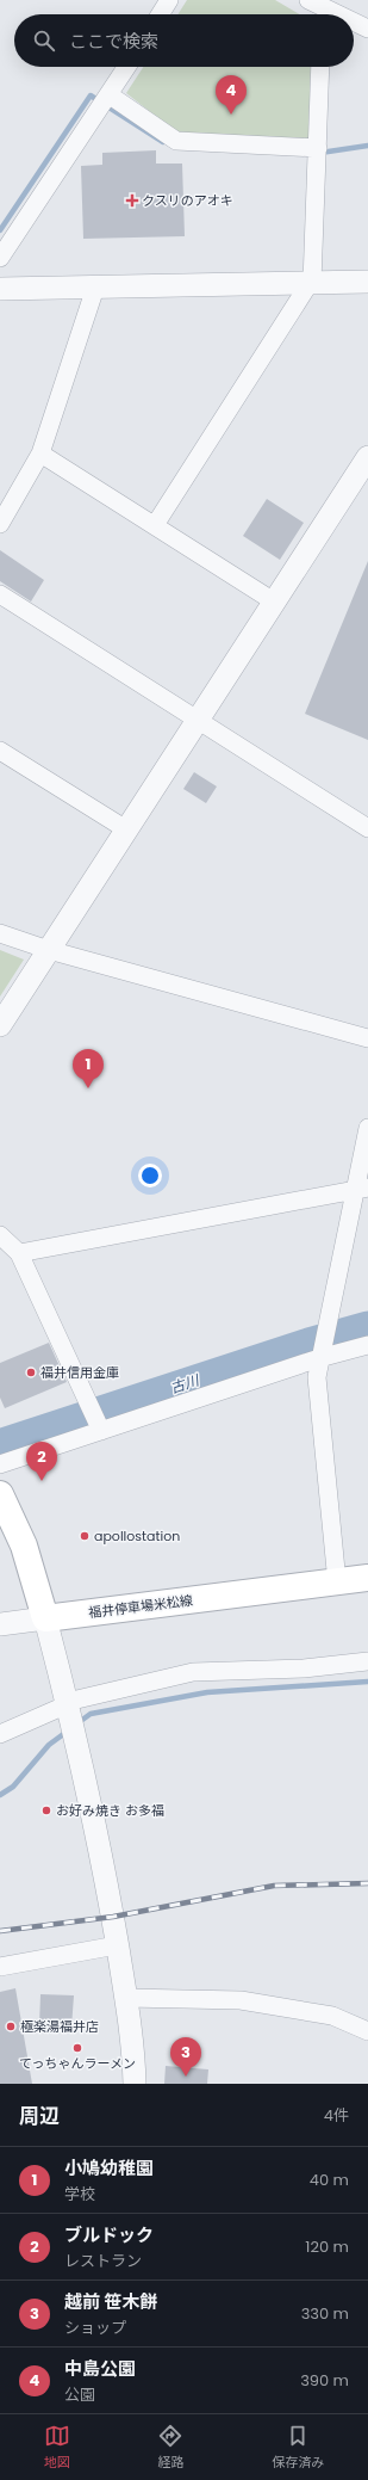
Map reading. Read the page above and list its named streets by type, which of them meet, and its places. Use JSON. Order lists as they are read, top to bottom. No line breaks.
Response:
{"streets":{"main road":["福井停車場米松線"]},"water":["古川"],"places":{"health":["クスリのアオキ"],"other":["福井信用金庫","apollostation","お好み焼き お多福","極楽湯福井店","てっちゃんラーメン"]},"page":{"search":"ここで検索","pins":["4","1","2","3"],"heading":["周辺","4件"],"list":[{"mark":"1","name":"小鳩幼稚園","note":"学校","value":"40 m"},{"mark":"2","name":"ブルドック","note":"レストラン","value":"120 m"},{"mark":"3","name":"越前 笹木餅","note":"ショップ","value":"330 m"},{"mark":"4","name":"中島公園","note":"公園","value":"390 m"}],"nav":["地図","経路","保存済み"]}}
